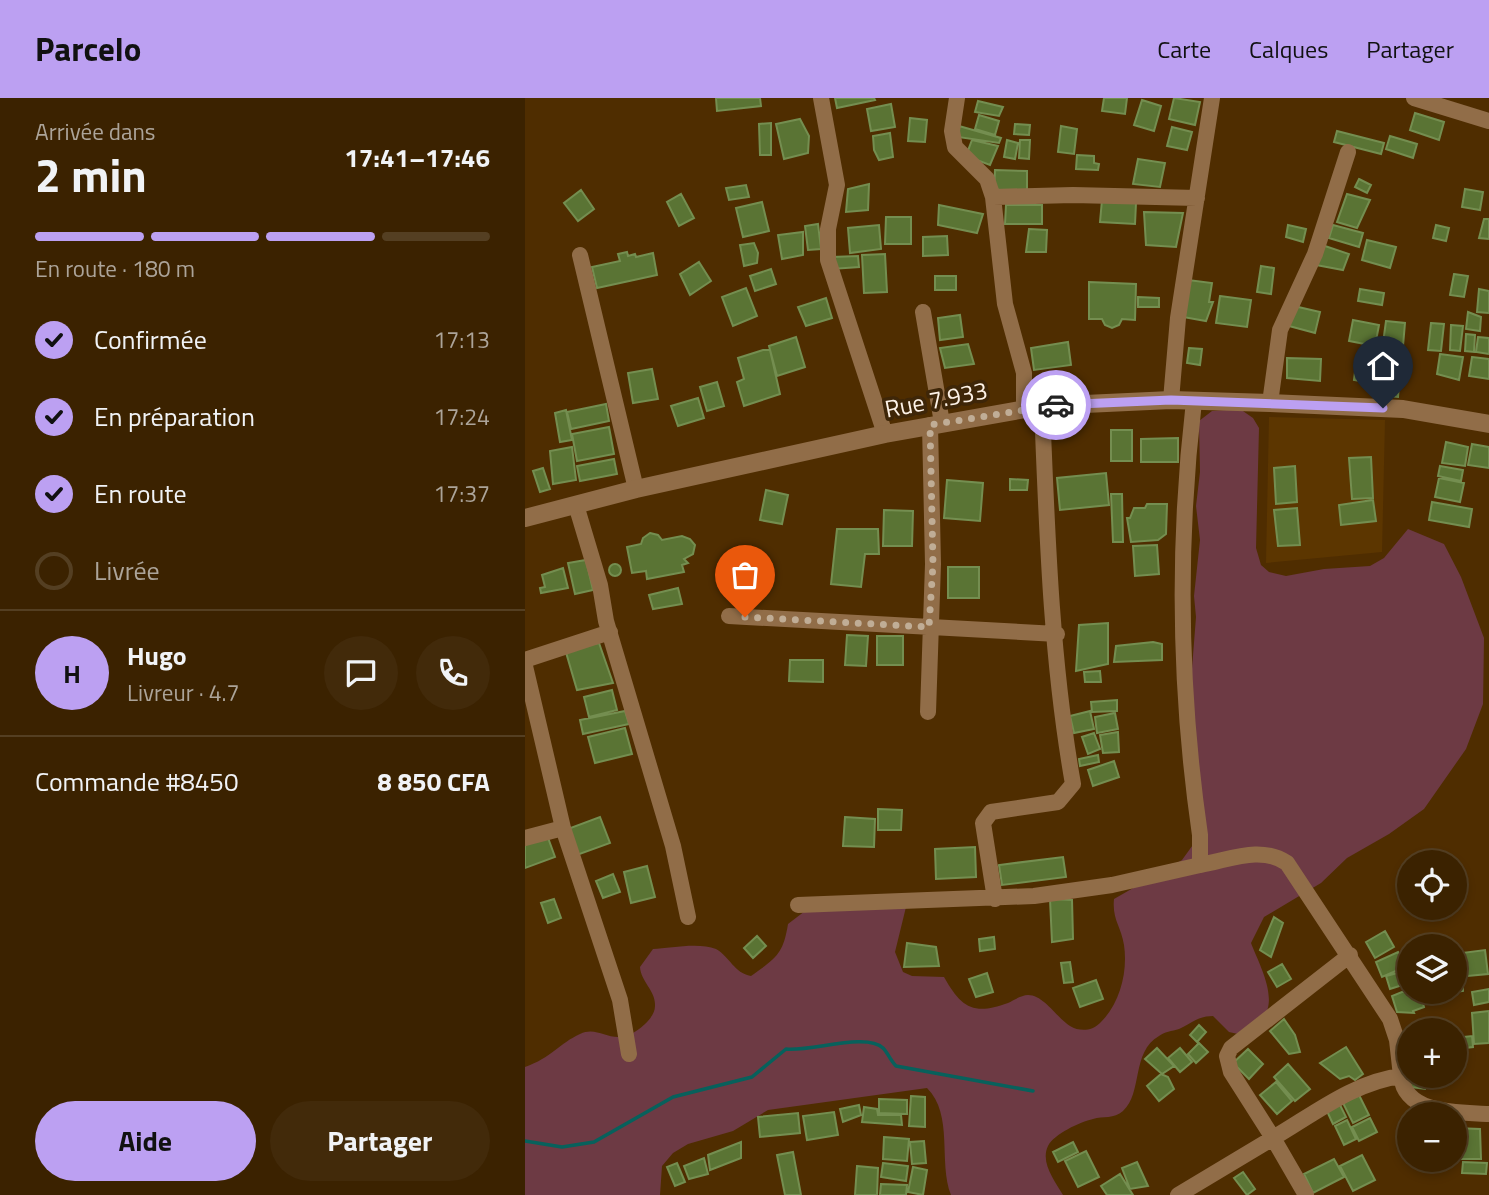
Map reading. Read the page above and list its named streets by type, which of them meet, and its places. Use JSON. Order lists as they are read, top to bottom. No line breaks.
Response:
{"streets":{"street":["Rue 7.933"]},"page":{"header":"Parcelo","nav":["Carte","Calques","Partager"],"heading":["2 min","Arrivée dans","17:41–17:46"],"panel":["Hugo","Livreur · 4.7","Commande #8450","8 850 CFA"],"bar":"En route · 180 m","list":[["Confirmée","17:13"],["En préparation","17:24"],["En route","17:37"],"Livrée"],"round":"H","map_buttons":["+","−"],"buttons":["Aide","Partager"]}}
